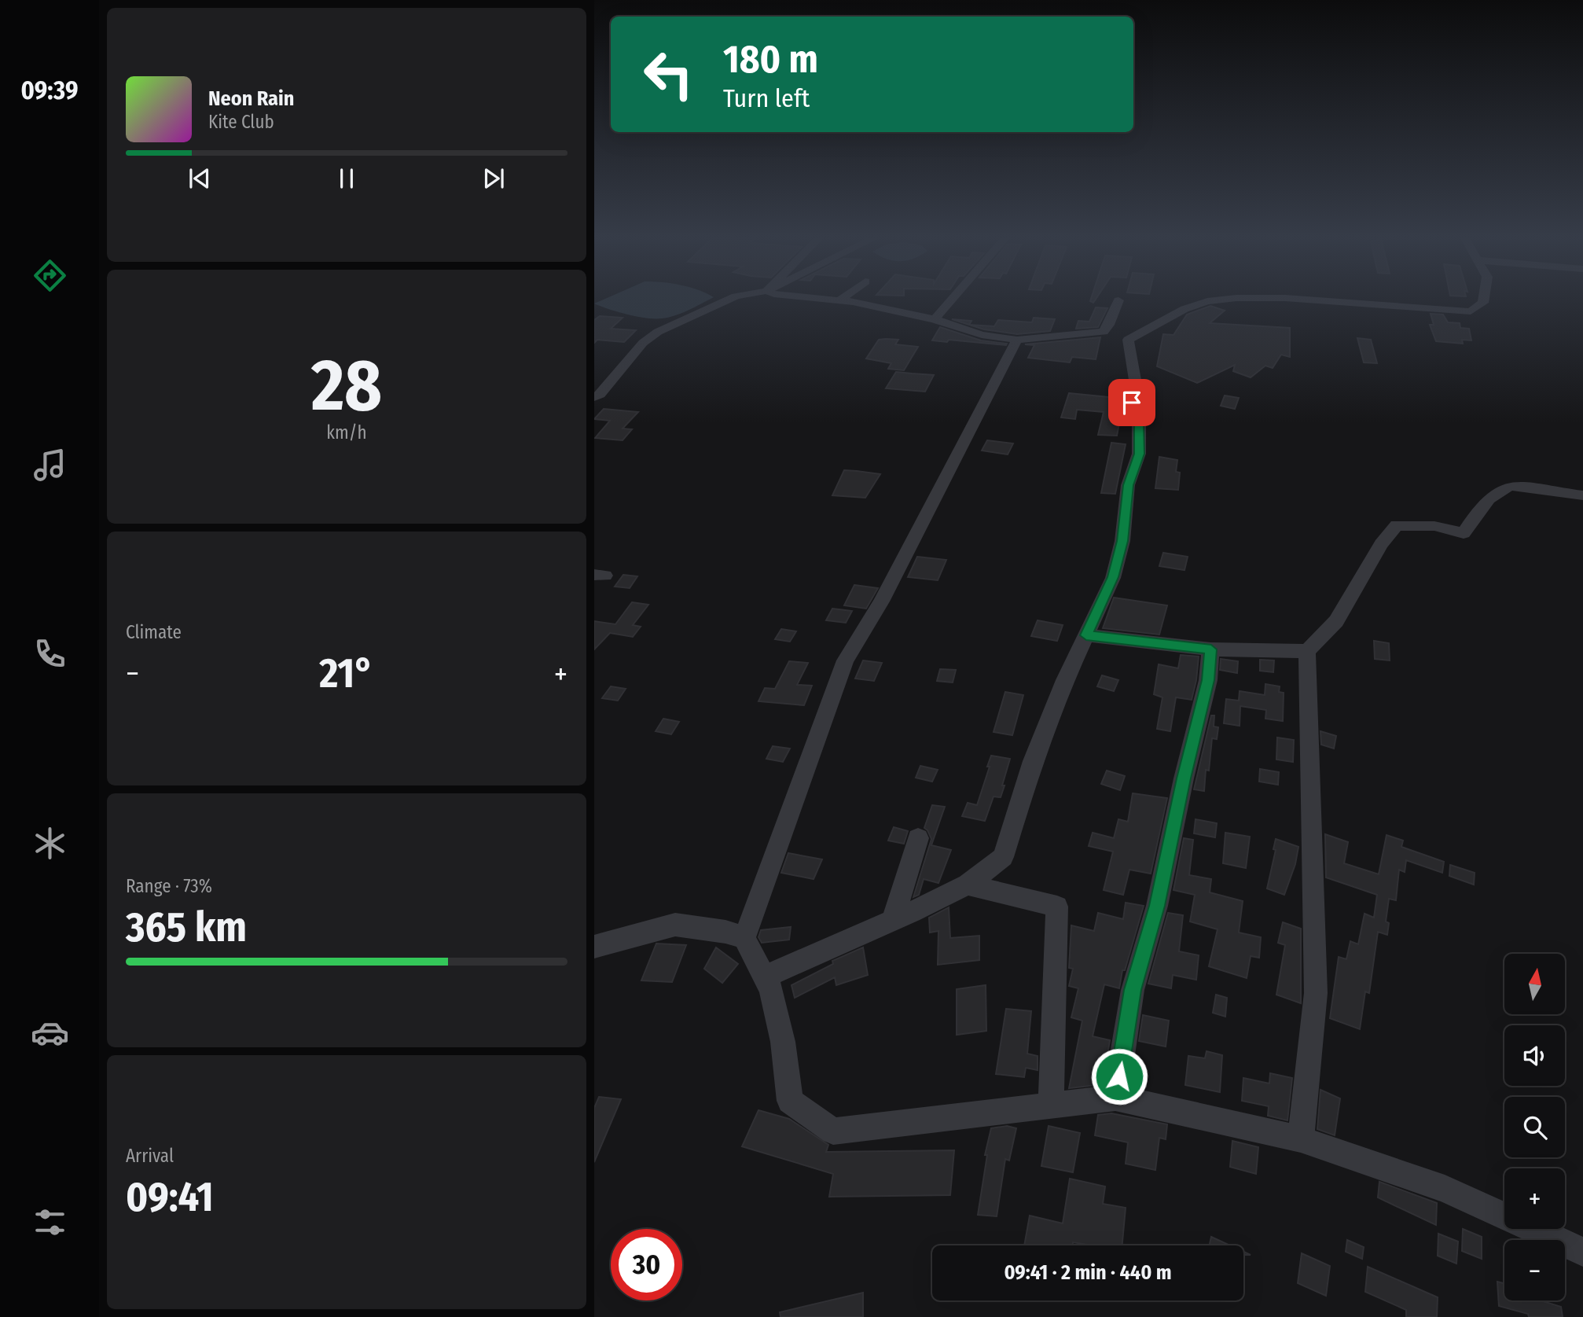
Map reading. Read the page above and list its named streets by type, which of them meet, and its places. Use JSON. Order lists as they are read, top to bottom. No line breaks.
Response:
{"north":"top","page":{"tabs":"09:39","turn":["180 m","Turn left"],"song":["Neon Rain","Kite Club"],"tile":[["28","km/h"],"Climate",["Range · 73%","365 km"],["Arrival","09:41"]],"heat":["−","21°","+"],"map_buttons":["+","−"],"limit":"30","trip":"09:41 · 2 min · 440 m"}}
